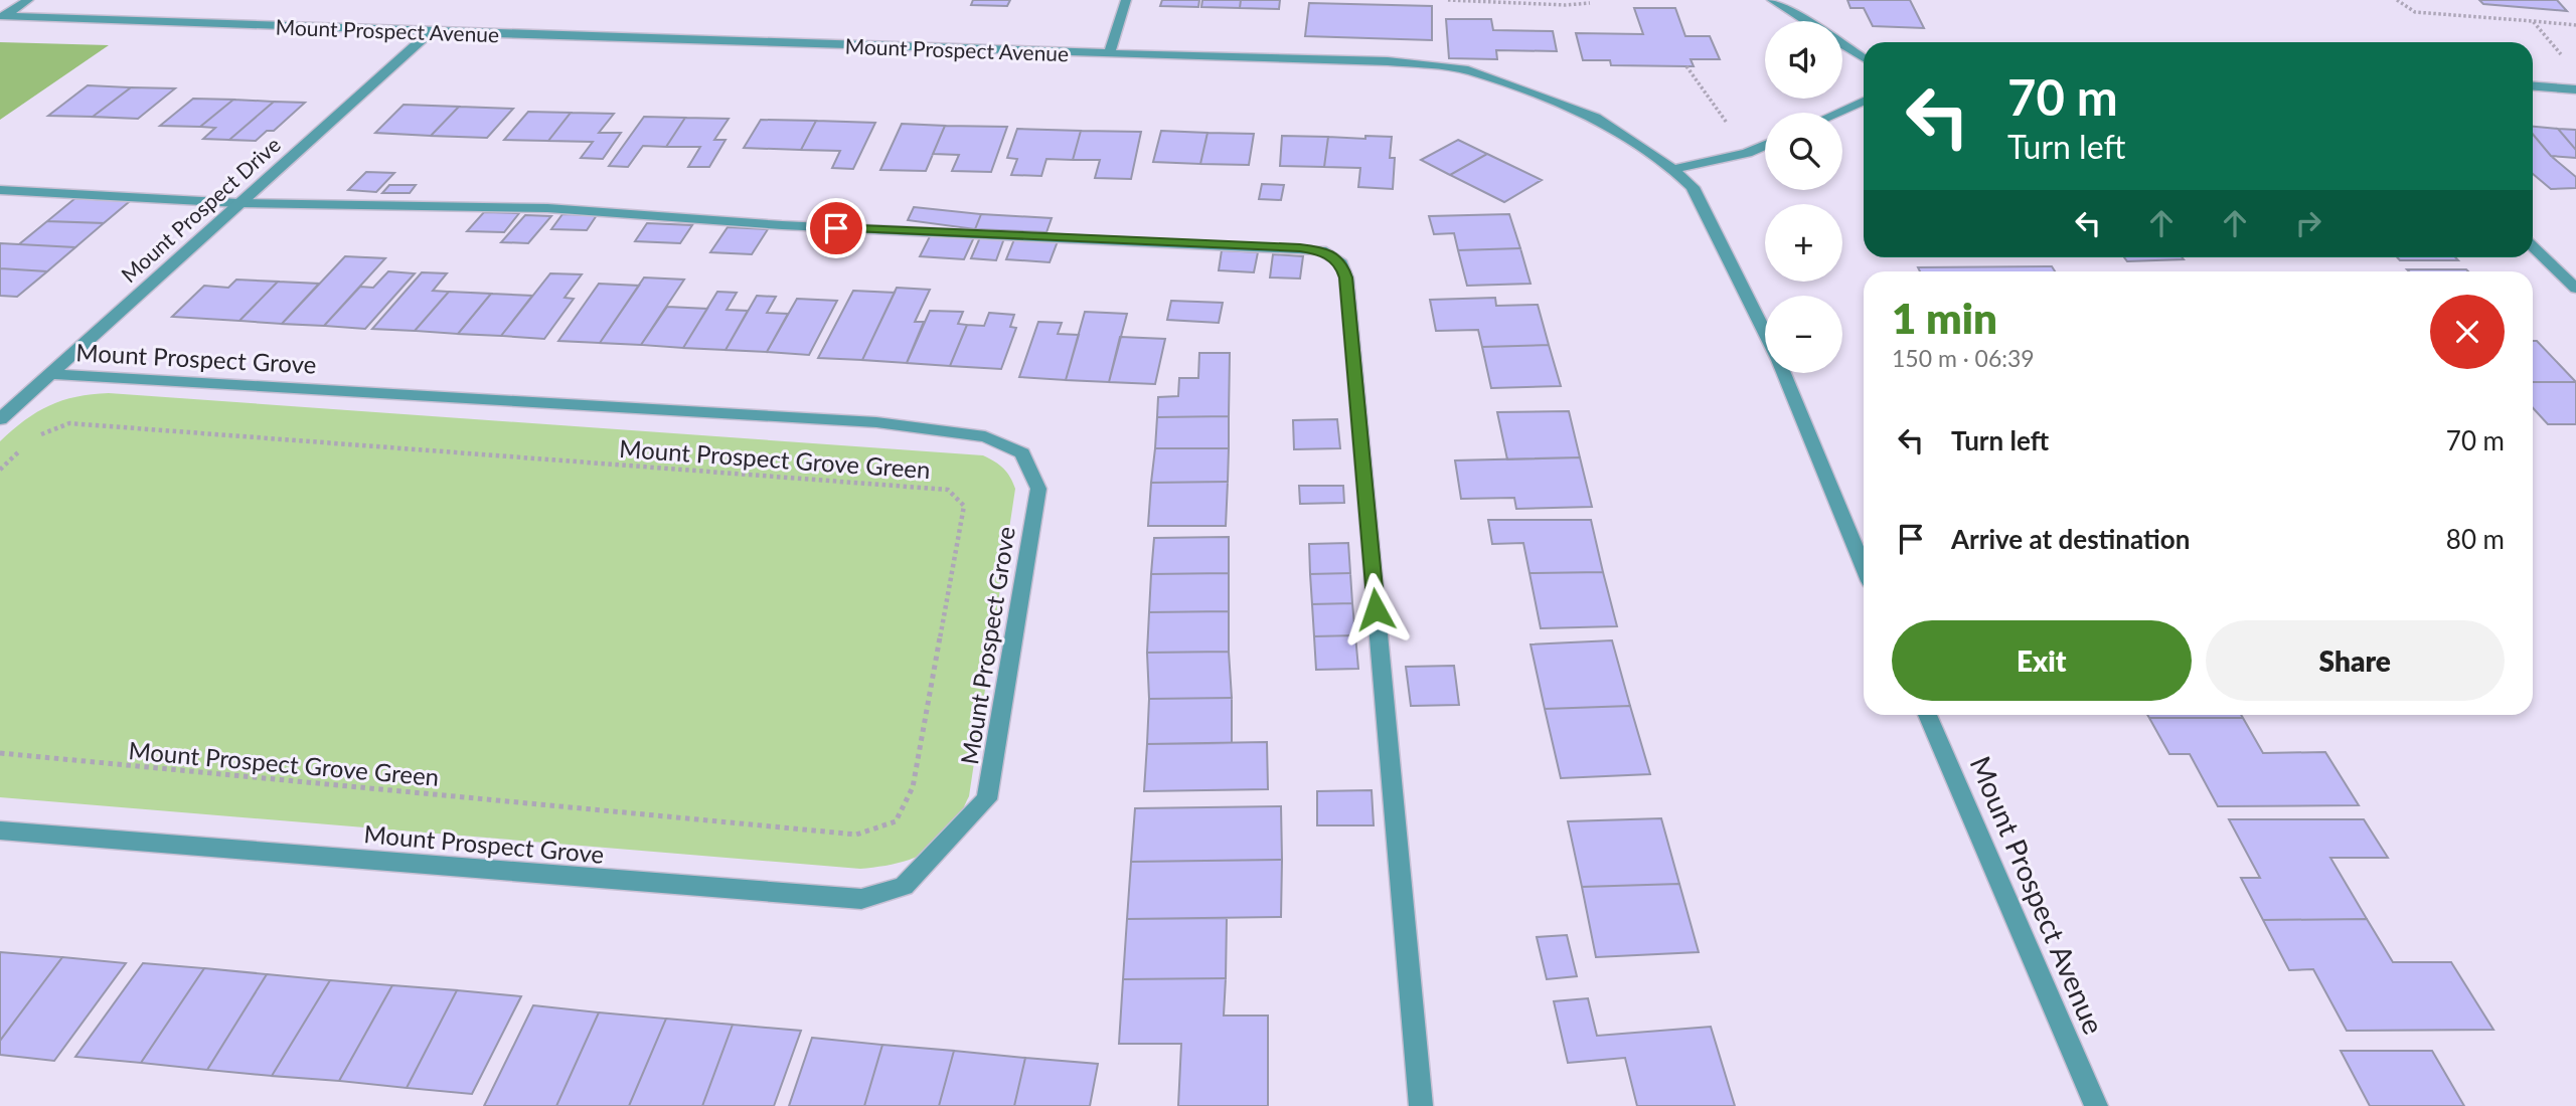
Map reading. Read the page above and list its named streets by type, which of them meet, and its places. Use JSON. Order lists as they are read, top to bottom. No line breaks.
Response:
{"streets":{"street":["Mount Prospect Avenue","Mount Prospect Drive","Mount Prospect Grove"],"path":["Mount Prospect Grove Green"]},"crossings":[["Mount Prospect Avenue","Mount Prospect Drive"],["Mount Prospect Drive","Mount Prospect Grove"]],"page":{"map_buttons":["+","−"],"turn":["70 m","Turn left"],"heading":["1 min","150 m · 06:39"],"list":[{"name":"Turn left","value":"70 m"},{"name":"Arrive at destination","value":"80 m"}],"buttons":["Exit","Share"]}}
